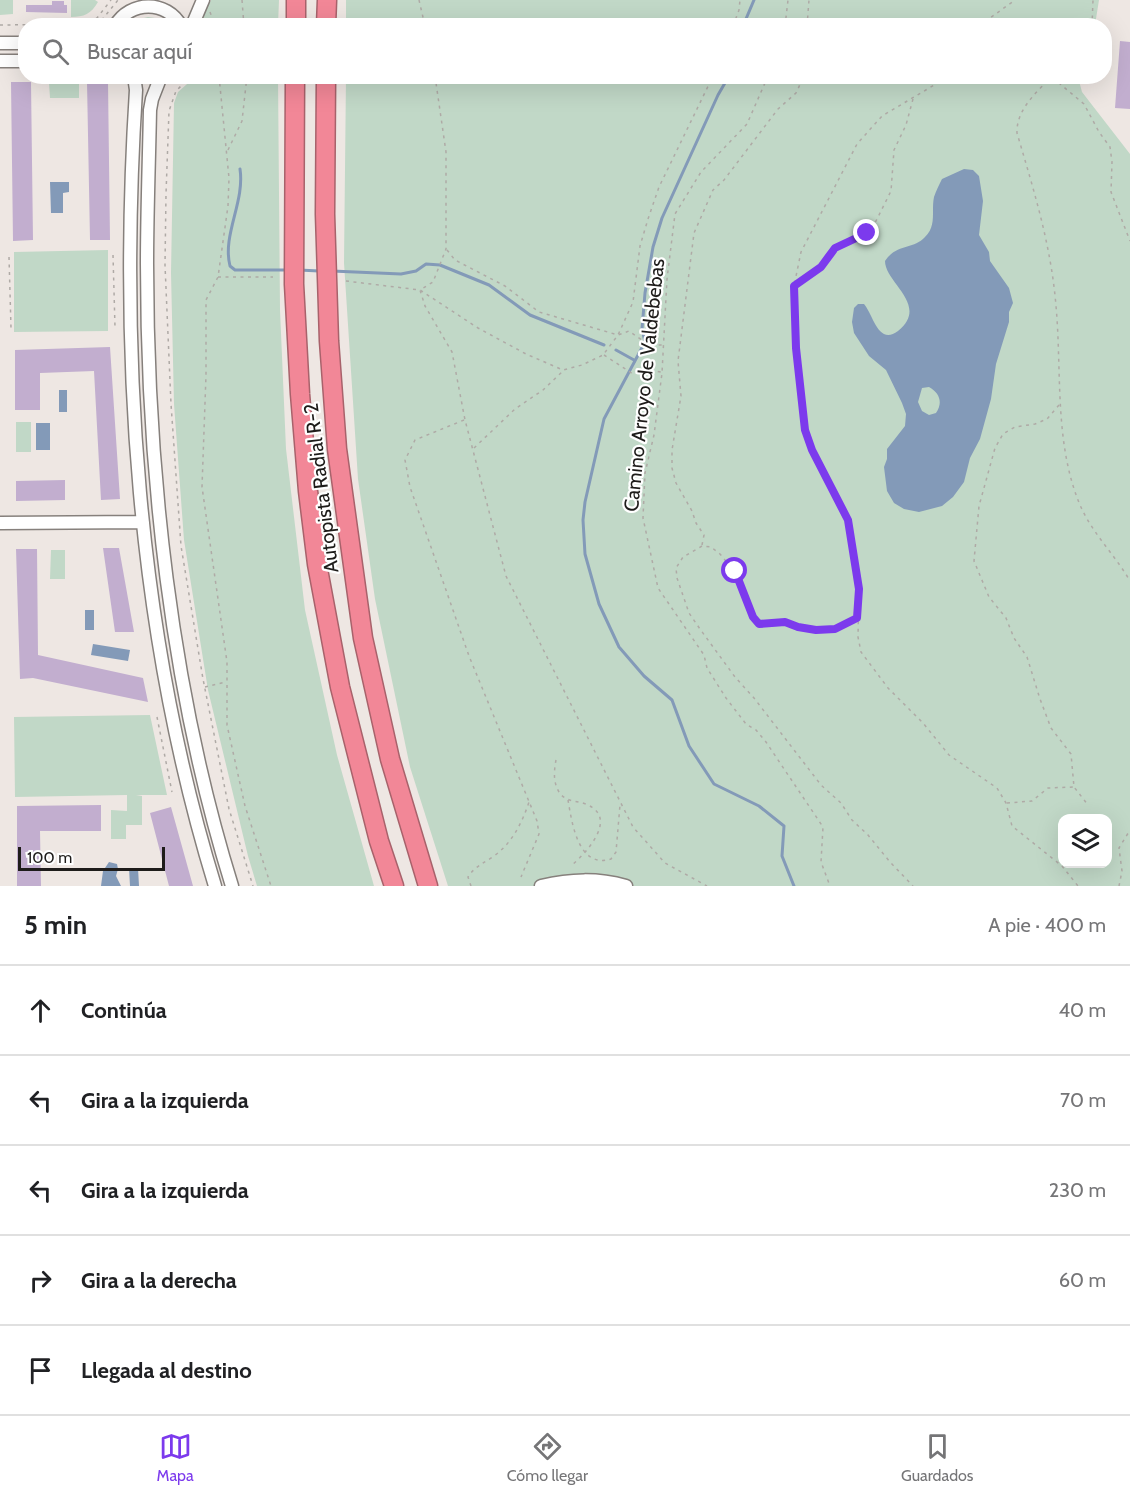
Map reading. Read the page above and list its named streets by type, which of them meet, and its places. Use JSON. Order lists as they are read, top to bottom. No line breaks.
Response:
{"streets":{"highway":["Autopista Radial R-2"],"path":["Camino Arroyo de Valdebebas"]},"scale_bar":"100 m","page":{"search":"Buscar aquí","scale":"100 m","heading":["5 min","A pie · 400 m"],"list":[["Continúa","40 m"],["Gira a la izquierda","70 m"],["Gira a la izquierda","230 m"],["Gira a la derecha","60 m"],"Llegada al destino"],"nav":["Mapa","Cómo llegar","Guardados"]}}
